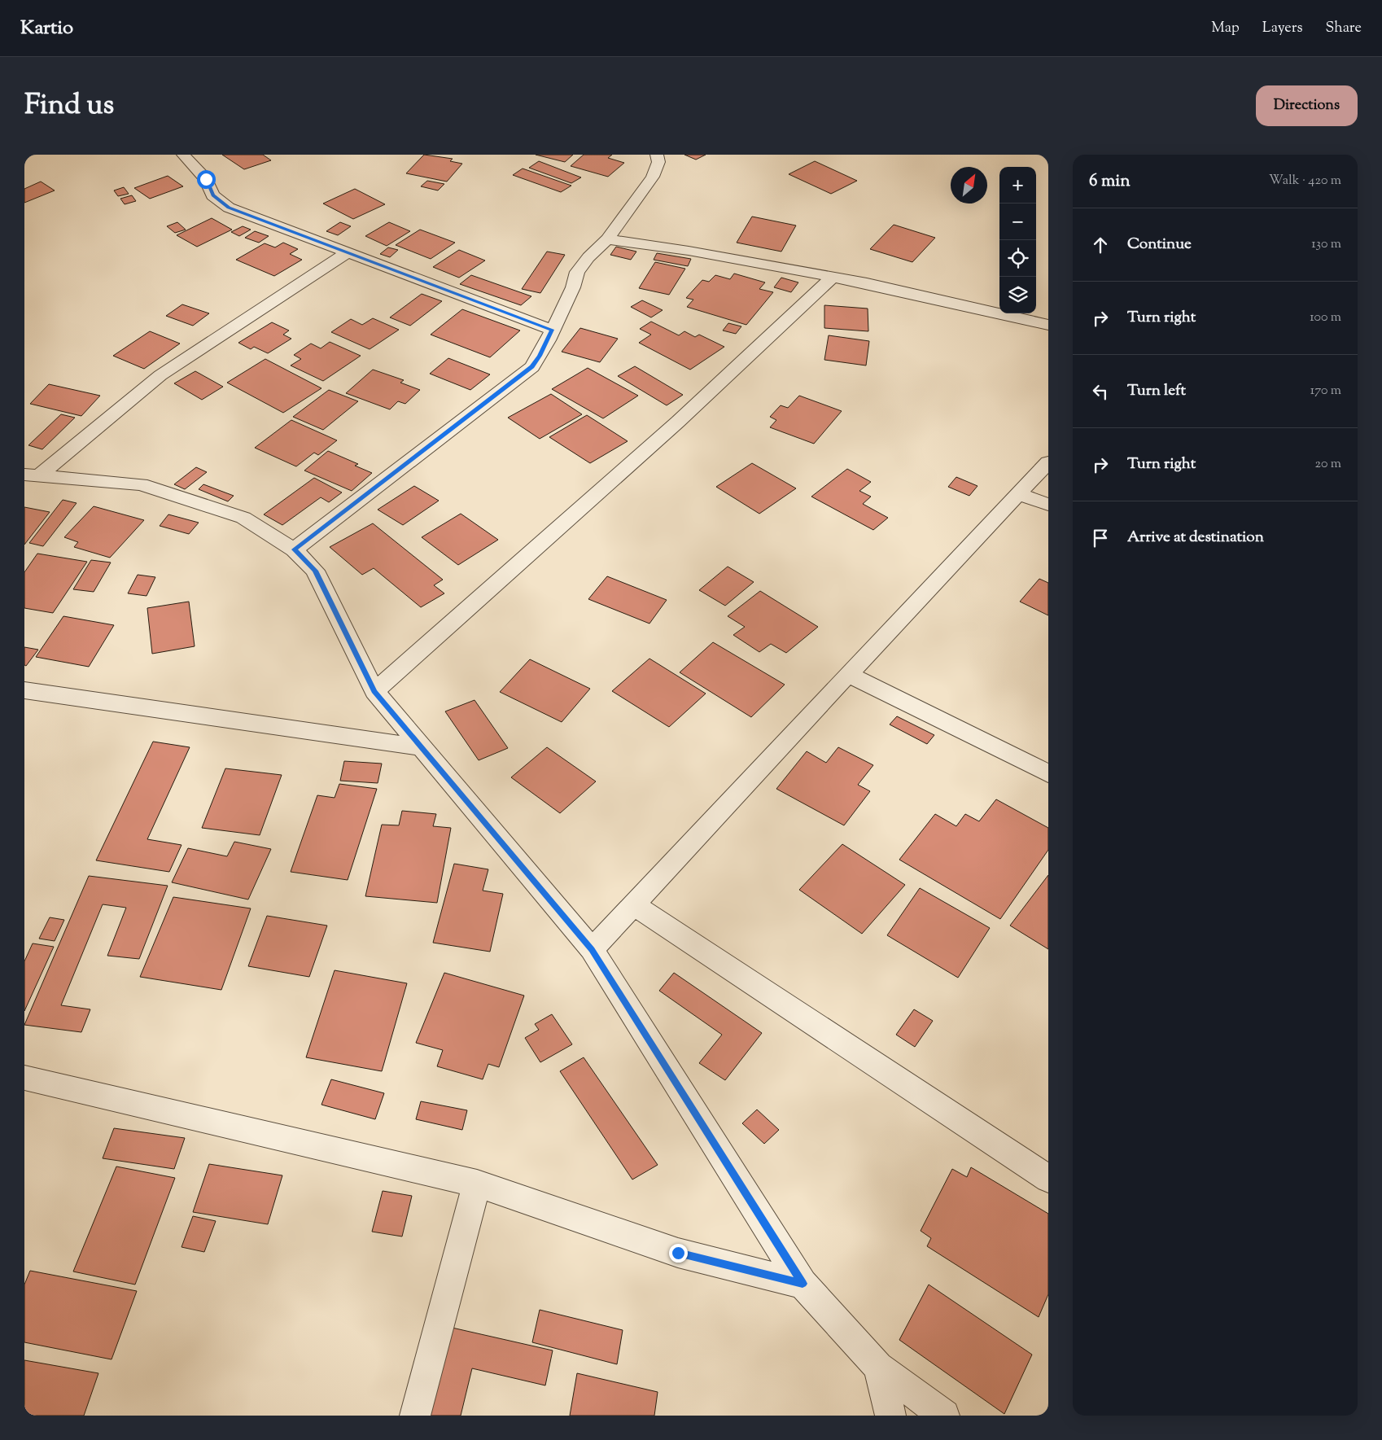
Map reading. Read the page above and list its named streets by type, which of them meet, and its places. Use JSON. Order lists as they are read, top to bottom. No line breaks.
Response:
{"north":"top right","page":{"header":"Kartio","nav":["Map","Layers","Share"],"title":"Find us","buttons":"Directions","heading":["6 min","Walk · 420 m"],"map_buttons":["+","−"],"list":[["Continue","130 m"],["Turn right","100 m"],["Turn left","170 m"],["Turn right","20 m"],"Arrive at destination"]}}
